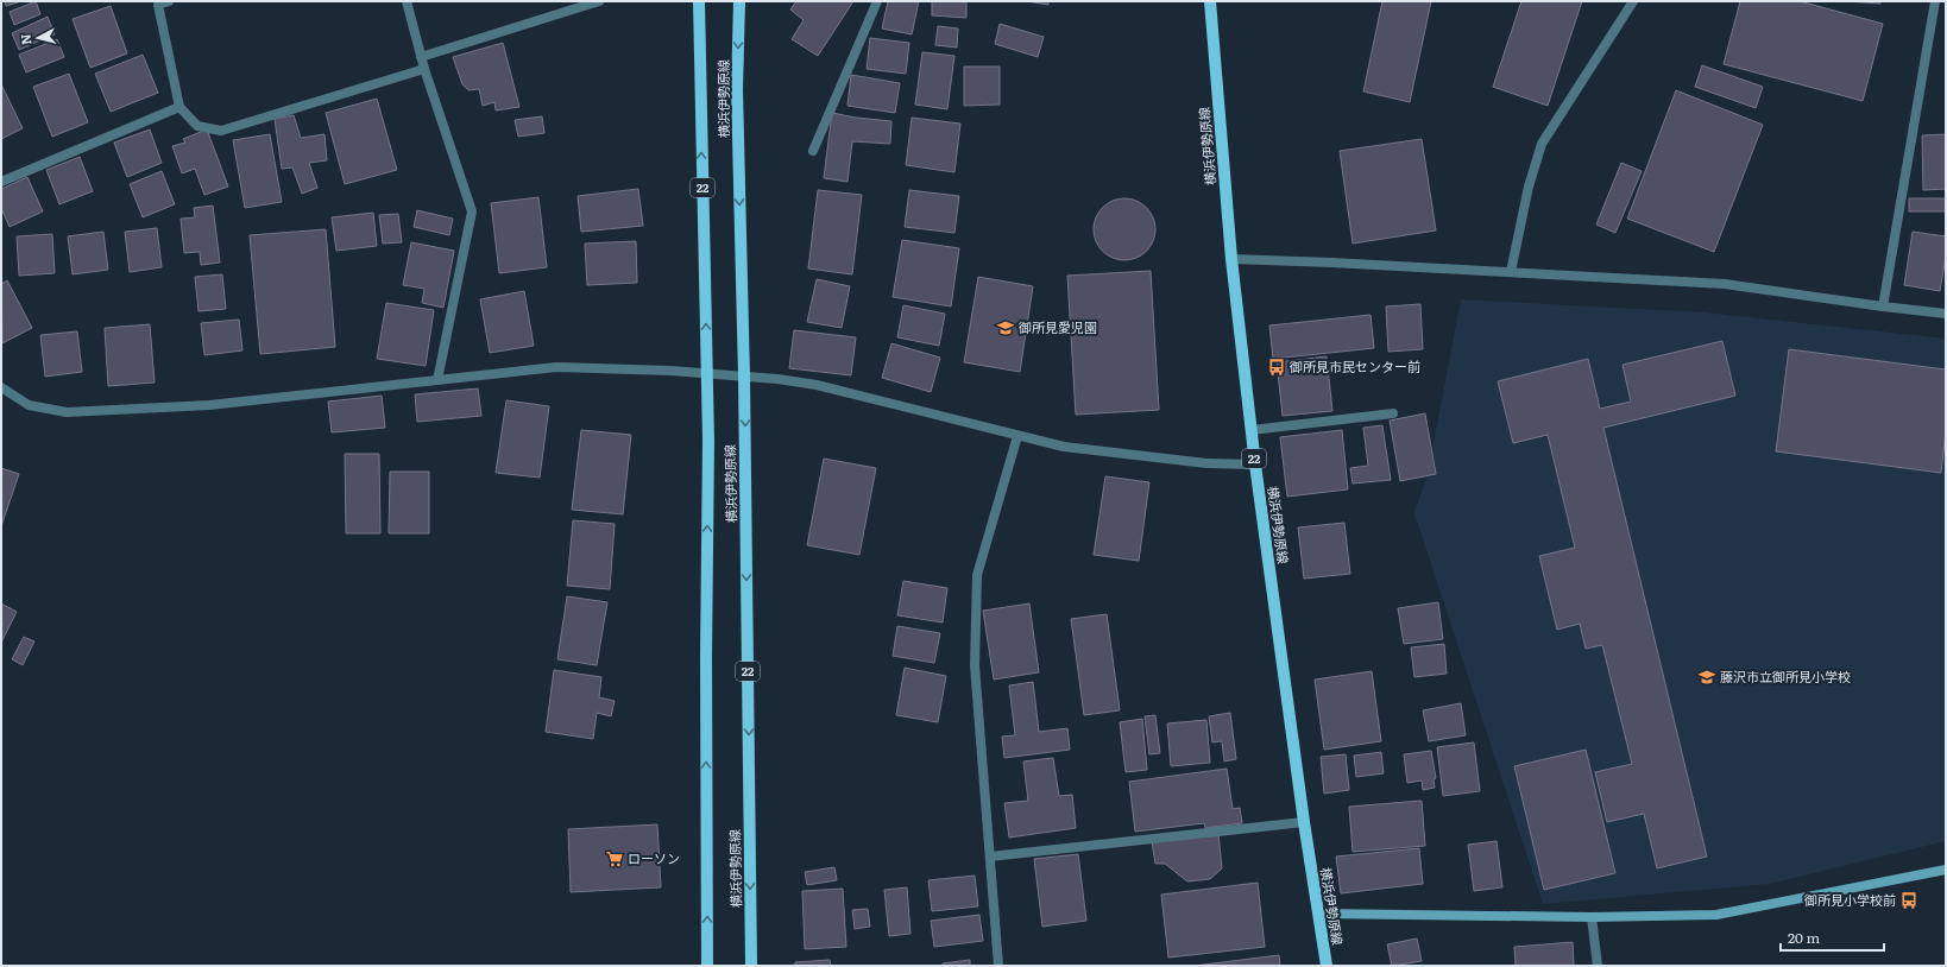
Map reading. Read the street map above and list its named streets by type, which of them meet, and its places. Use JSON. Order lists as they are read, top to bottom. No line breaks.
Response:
{"streets":{"main road":["横浜伊勢原線","22"]},"places":{"school or university":["御所見愛児園","藤沢市立御所見小学校"],"bus stop":["御所見市民センター前","御所見小学校前"],"supermarket":["ローソン"]},"scale_bar":"20 m","north":"left"}
